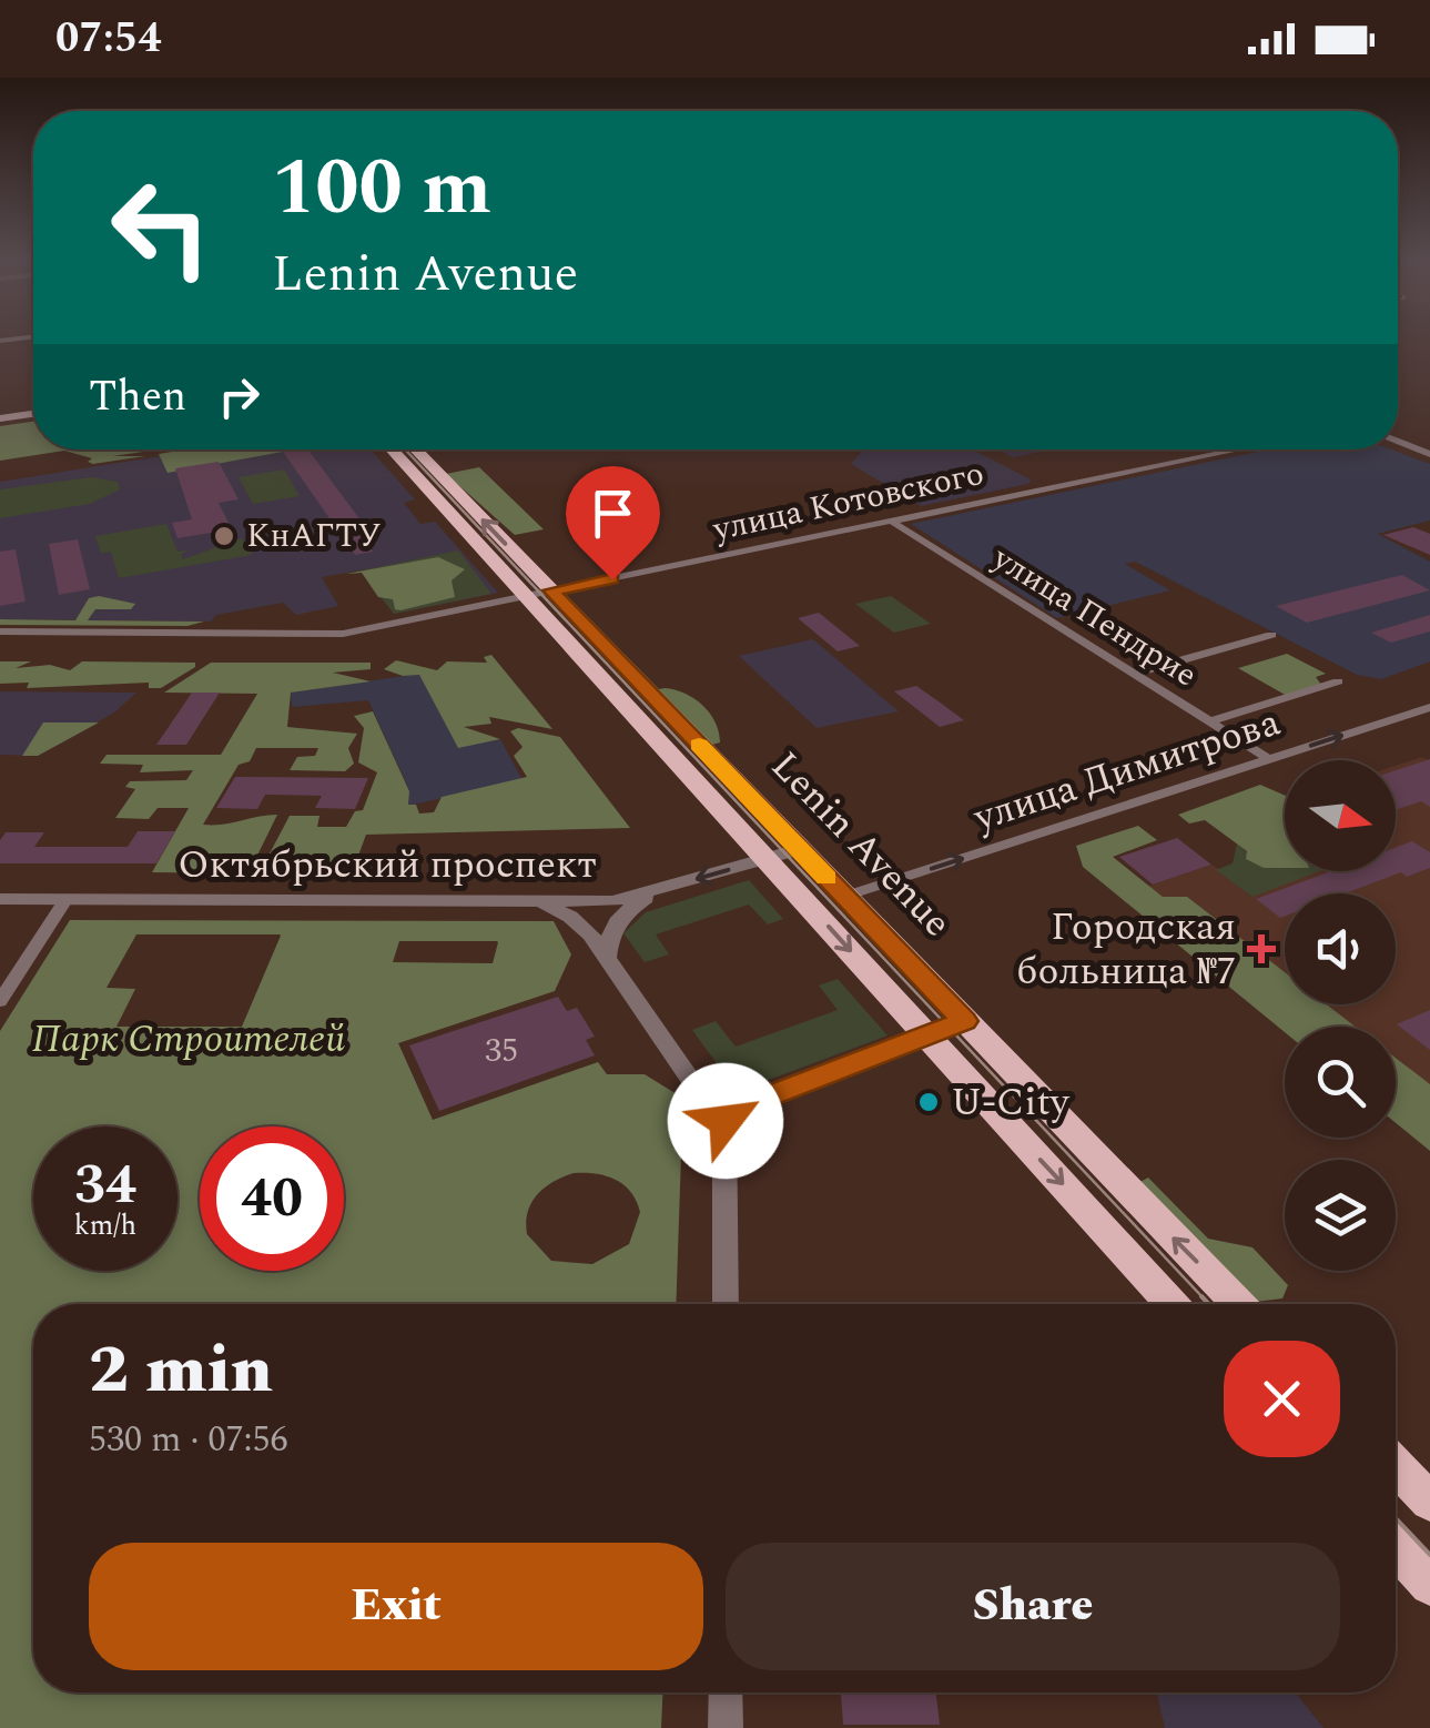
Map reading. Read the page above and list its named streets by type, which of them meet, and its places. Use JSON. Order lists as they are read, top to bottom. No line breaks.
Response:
{"streets":{"highway":["Lenin Avenue"],"street":["улица Котовского","улица Пендрие","улица Димитрова","Октябрьский проспект"]},"crossings":[["улица Котовского","улица Пендрие"],["улица Котовского","Lenin Avenue"],["улица Пендрие","улица Димитрова"],["улица Димитрова","Lenin Avenue"],["Lenin Avenue","Октябрьский проспект"]],"parks":["Парк Строителей"],"places":{"other":["КнАГТУ","U-City"],"health":["Городская больница №7"]},"house_numbers":["35"],"north":"right","page":{"status":"07:54","turn":["100 m","Lenin Avenue"],"then":"Then","speed":"34 km/h","limit":"40","heading":["2 min","530 m · 07:56"],"buttons":["Exit","Share"]}}
